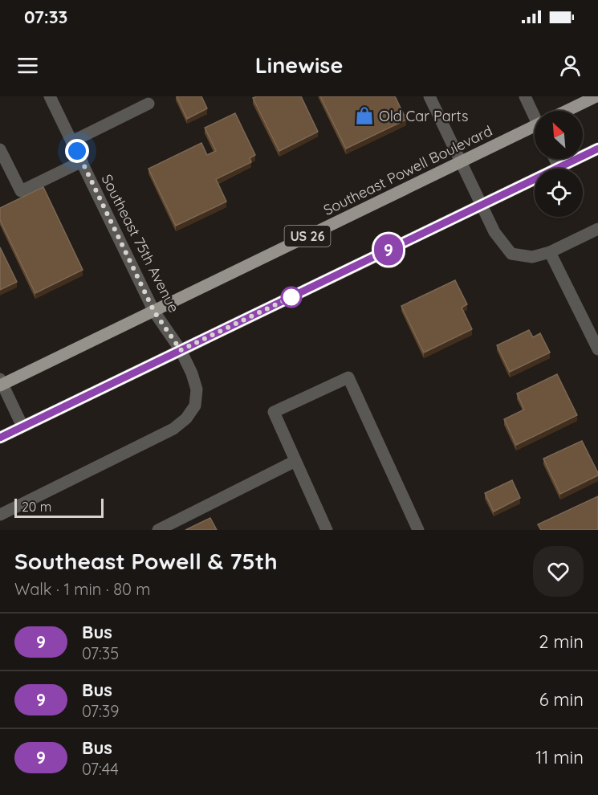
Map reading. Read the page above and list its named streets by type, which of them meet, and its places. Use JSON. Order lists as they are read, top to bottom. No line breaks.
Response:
{"streets":{"main road":["Southeast Powell Boulevard","US 26"],"street":["Southeast 75th Avenue"]},"crossings":[["Southeast Powell Boulevard","Southeast 75th Avenue"]],"places":{"shop":["Old Car Parts"]},"lines":["bus line 9"],"scale_bar":"20 m","north":"top left","page":{"status":"07:33","header":"Linewise","on_map":"9","scale":"20 m","heading":["Southeast Powell & 75th","Walk · 1 min · 80 m"],"list":[{"mark":"9","name":"Bus","note":"07:35","value":"2 min"},{"mark":"9","name":"Bus","note":"07:39","value":"6 min"},{"mark":"9","name":"Bus","note":"07:44","value":"11 min"}]}}
